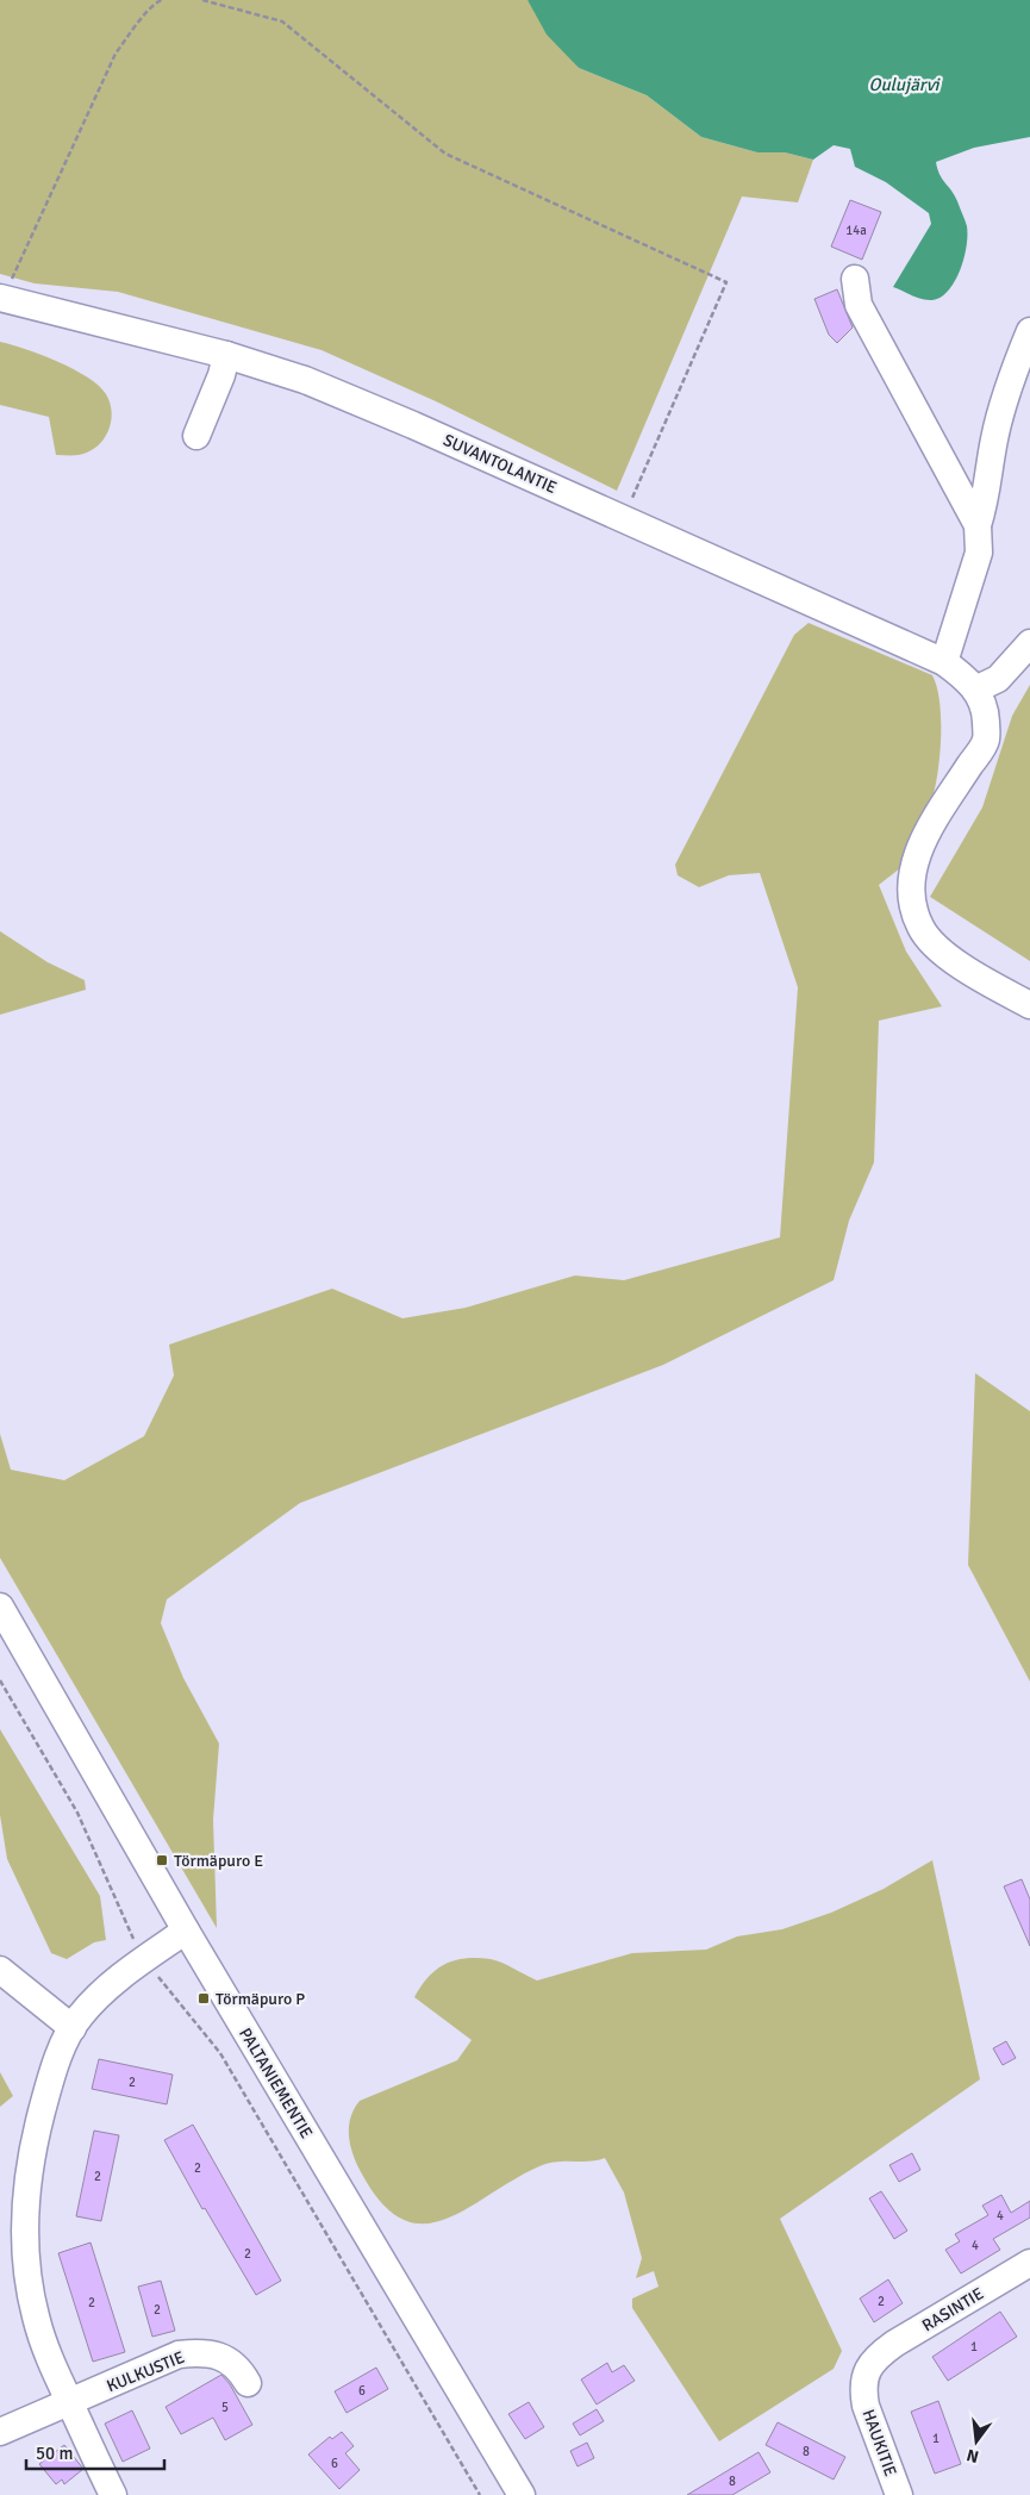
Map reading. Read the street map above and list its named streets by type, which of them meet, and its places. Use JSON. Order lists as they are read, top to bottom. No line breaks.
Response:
{"streets":{"street":["SUVANTOLANTIE","PALTANIEMENTIE","RASINTIE","KULKUSTIE","HAUKITIE"]},"crossings":[["RASINTIE","HAUKITIE"]],"water":["Oulujärvi"],"places":{"transit":["Törmäpuro E","Törmäpuro P"]},"house_numbers":["14a","2","2","2","4","4","2","2","2","2","1","6","5","1","8","6","8"],"scale_bar":"50 m","north":"bottom"}
